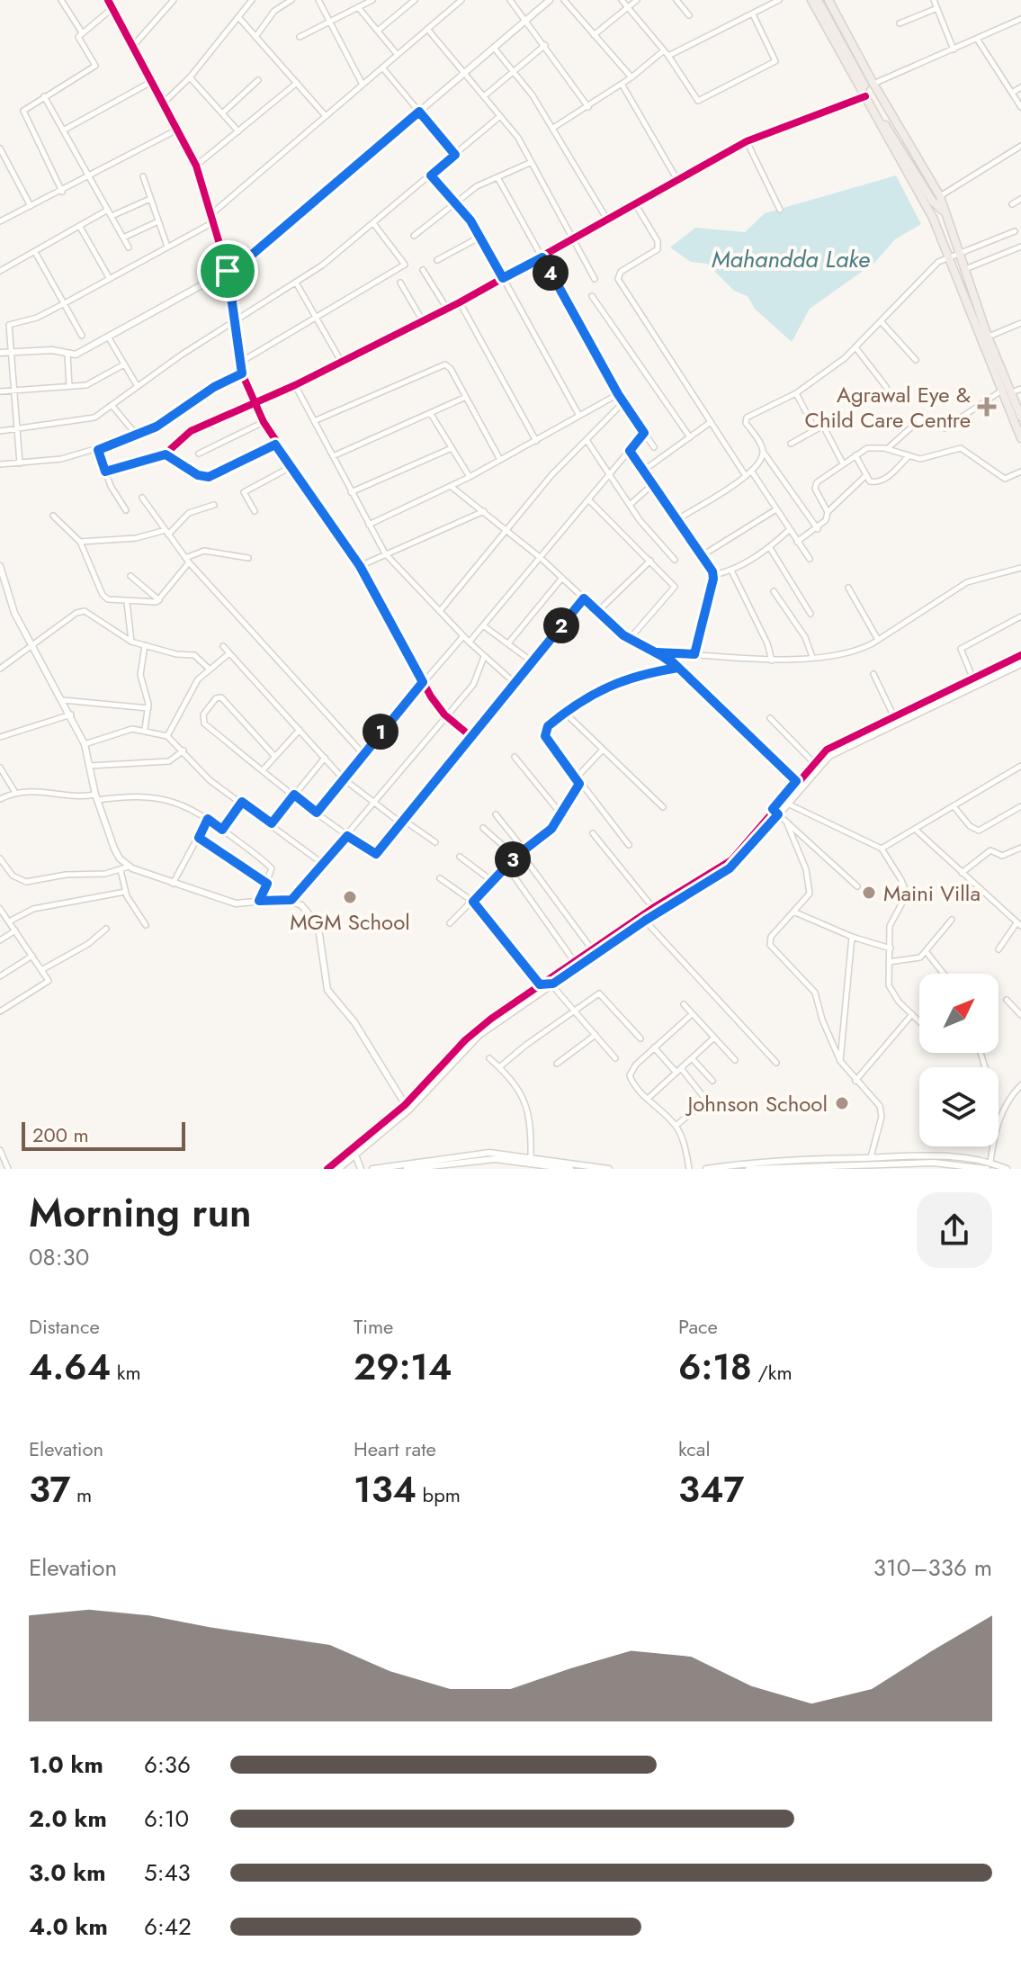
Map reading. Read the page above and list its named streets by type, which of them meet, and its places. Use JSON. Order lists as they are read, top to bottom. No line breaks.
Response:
{"water":["Mahandda Lake"],"places":{"health":["Agrawal Eye & Child Care Centre"],"other":["Maini Villa","MGM School","Johnson School"]},"scale_bar":"200 m","north":"top right","page":{"pins":["4","2","1","3"],"scale":"200 m","heading":["Morning run","08:30"],"stats":[["Distance","4.64 km"],["Time","29:14"],["Pace","6:18 /km"],["Elevation","37 m"],["Heart rate","134 bpm"],["kcal","347"]],"chart":["Elevation","310–336 m"],"list":[{"name":"1.0 km","note":"6:36"},{"name":"2.0 km","note":"6:10"},{"name":"3.0 km","note":"5:43"},{"name":"4.0 km","note":"6:42"}]}}
